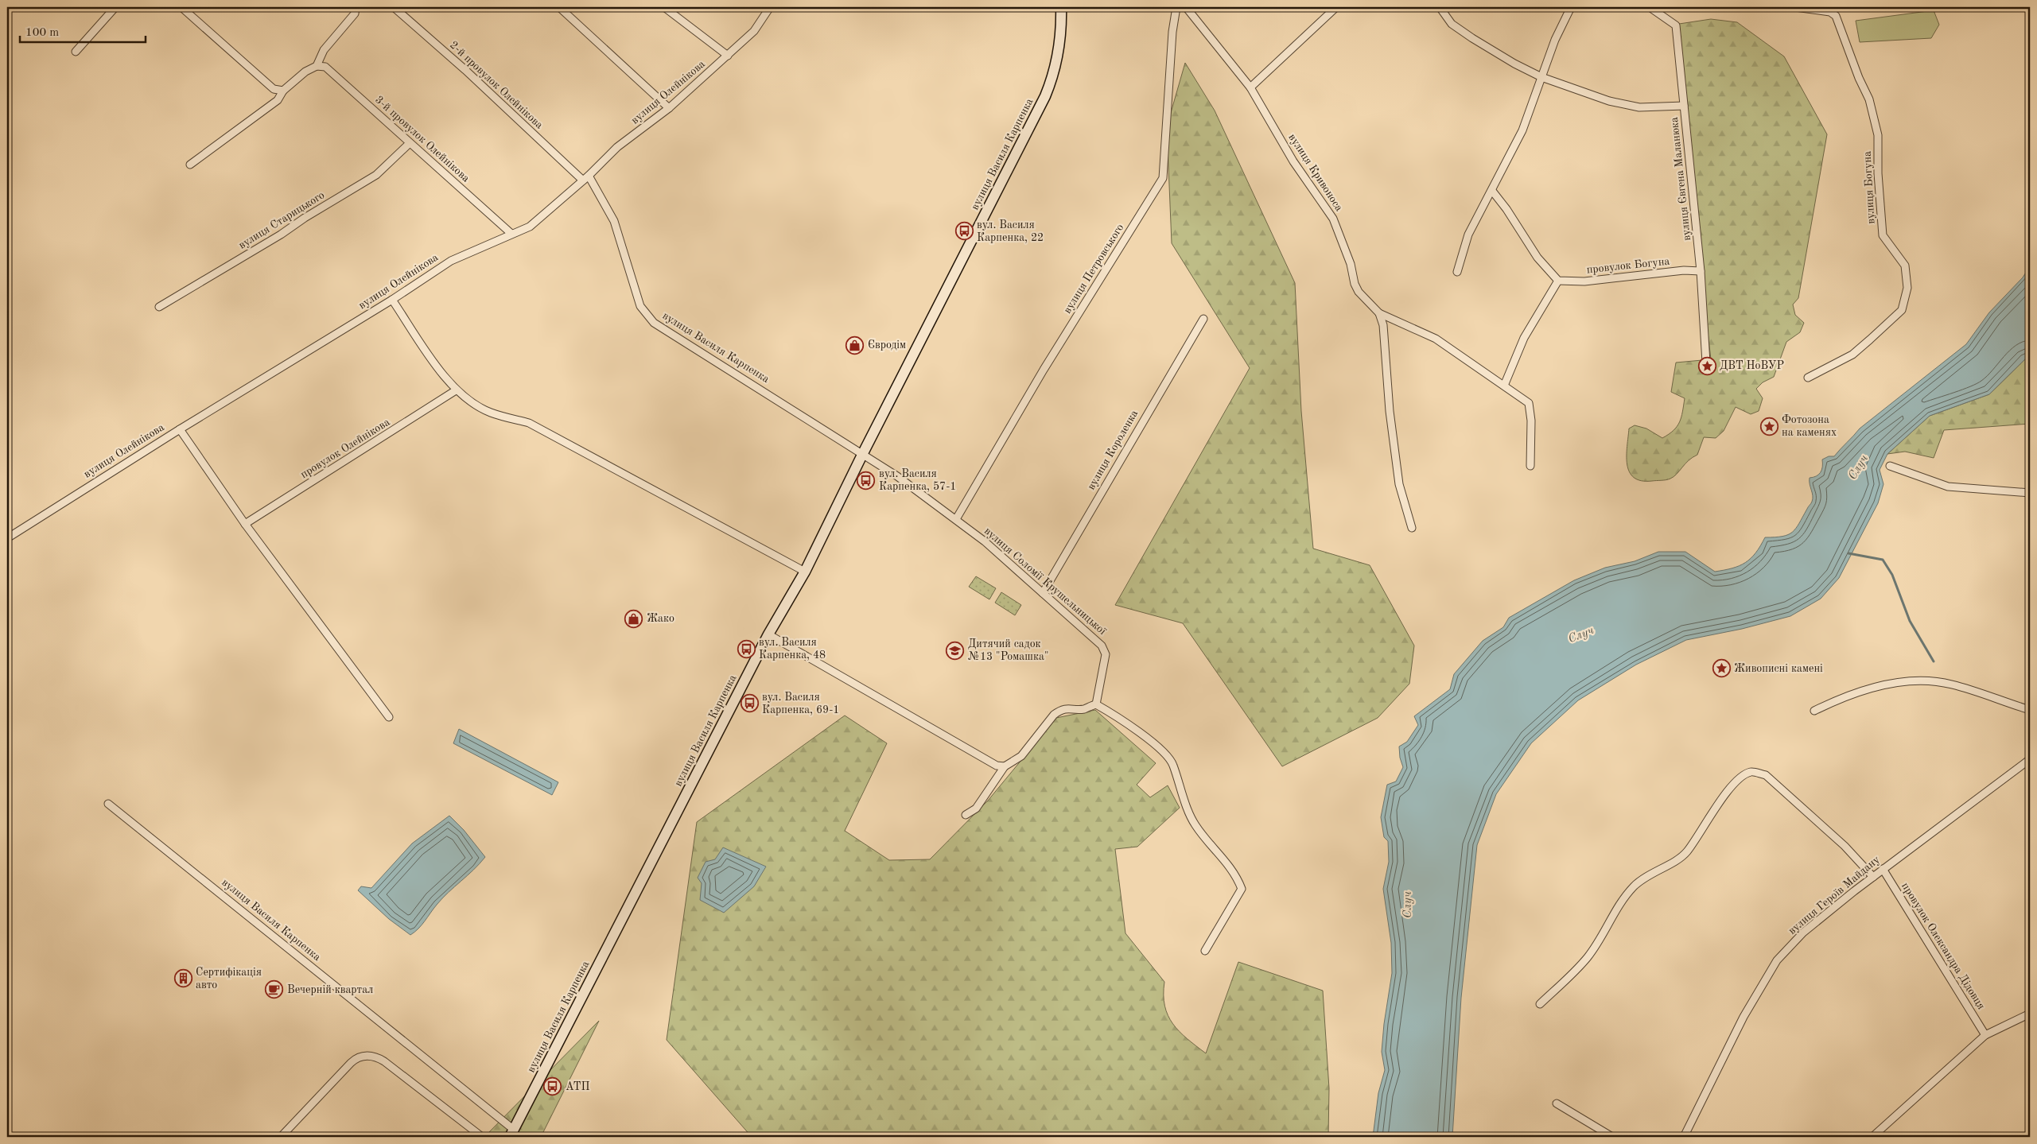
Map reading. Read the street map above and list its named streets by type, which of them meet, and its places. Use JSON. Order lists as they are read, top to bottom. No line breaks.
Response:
{"streets":{"street":["2-й провулок Олейнікова","вулиця Олейнікова","3-й провулок Олейнікова","вулиця Василя Карпенка","вулиця Кривоноса","вулиця Євгена Маланюка","вулиця Богуна","вулиця Старицького","провулок Богуна","вулиця Петровського","провулок Олейнікова","вулиця Короленка","вулиця Соломії Крушельницької","вулиця Героїв Майдану","провулок Олександра Дідовця"]},"crossings":[["2-й провулок Олейнікова","вулиця Олейнікова"],["2-й провулок Олейнікова","вулиця Василя Карпенка"],["вулиця Олейнікова","3-й провулок Олейнікова"],["вулиця Олейнікова","вулиця Василя Карпенка"],["3-й провулок Олейнікова","вулиця Старицького"],["вулиця Василя Карпенка","вулиця Соломії Крушельницької"],["вулиця Євгена Маланюка","провулок Богуна"],["вулиця Петровського","вулиця Соломії Крушельницької"],["вулиця Короленка","вулиця Соломії Крушельницької"],["вулиця Героїв Майдану","провулок Олександра Дідовця"]],"water":["Случ"],"places":{"bus stop":["вул. Василя Карпенка, 22","вул. Василя Карпенка, 57-1","вул. Василя Карпенка, 48","вул. Василя Карпенка, 69-1","АТП"],"shop":["Євродім","Жако"],"place":["ДВТ НоВУР","Фотозона на каменях","Живописні камені"],"school or university":["Дитячий садок №13 \"Ромашка\""],"building":["Сертифікація авто"],"cafe":["Вечерній квартал"]},"scale_bar":"100 m"}
